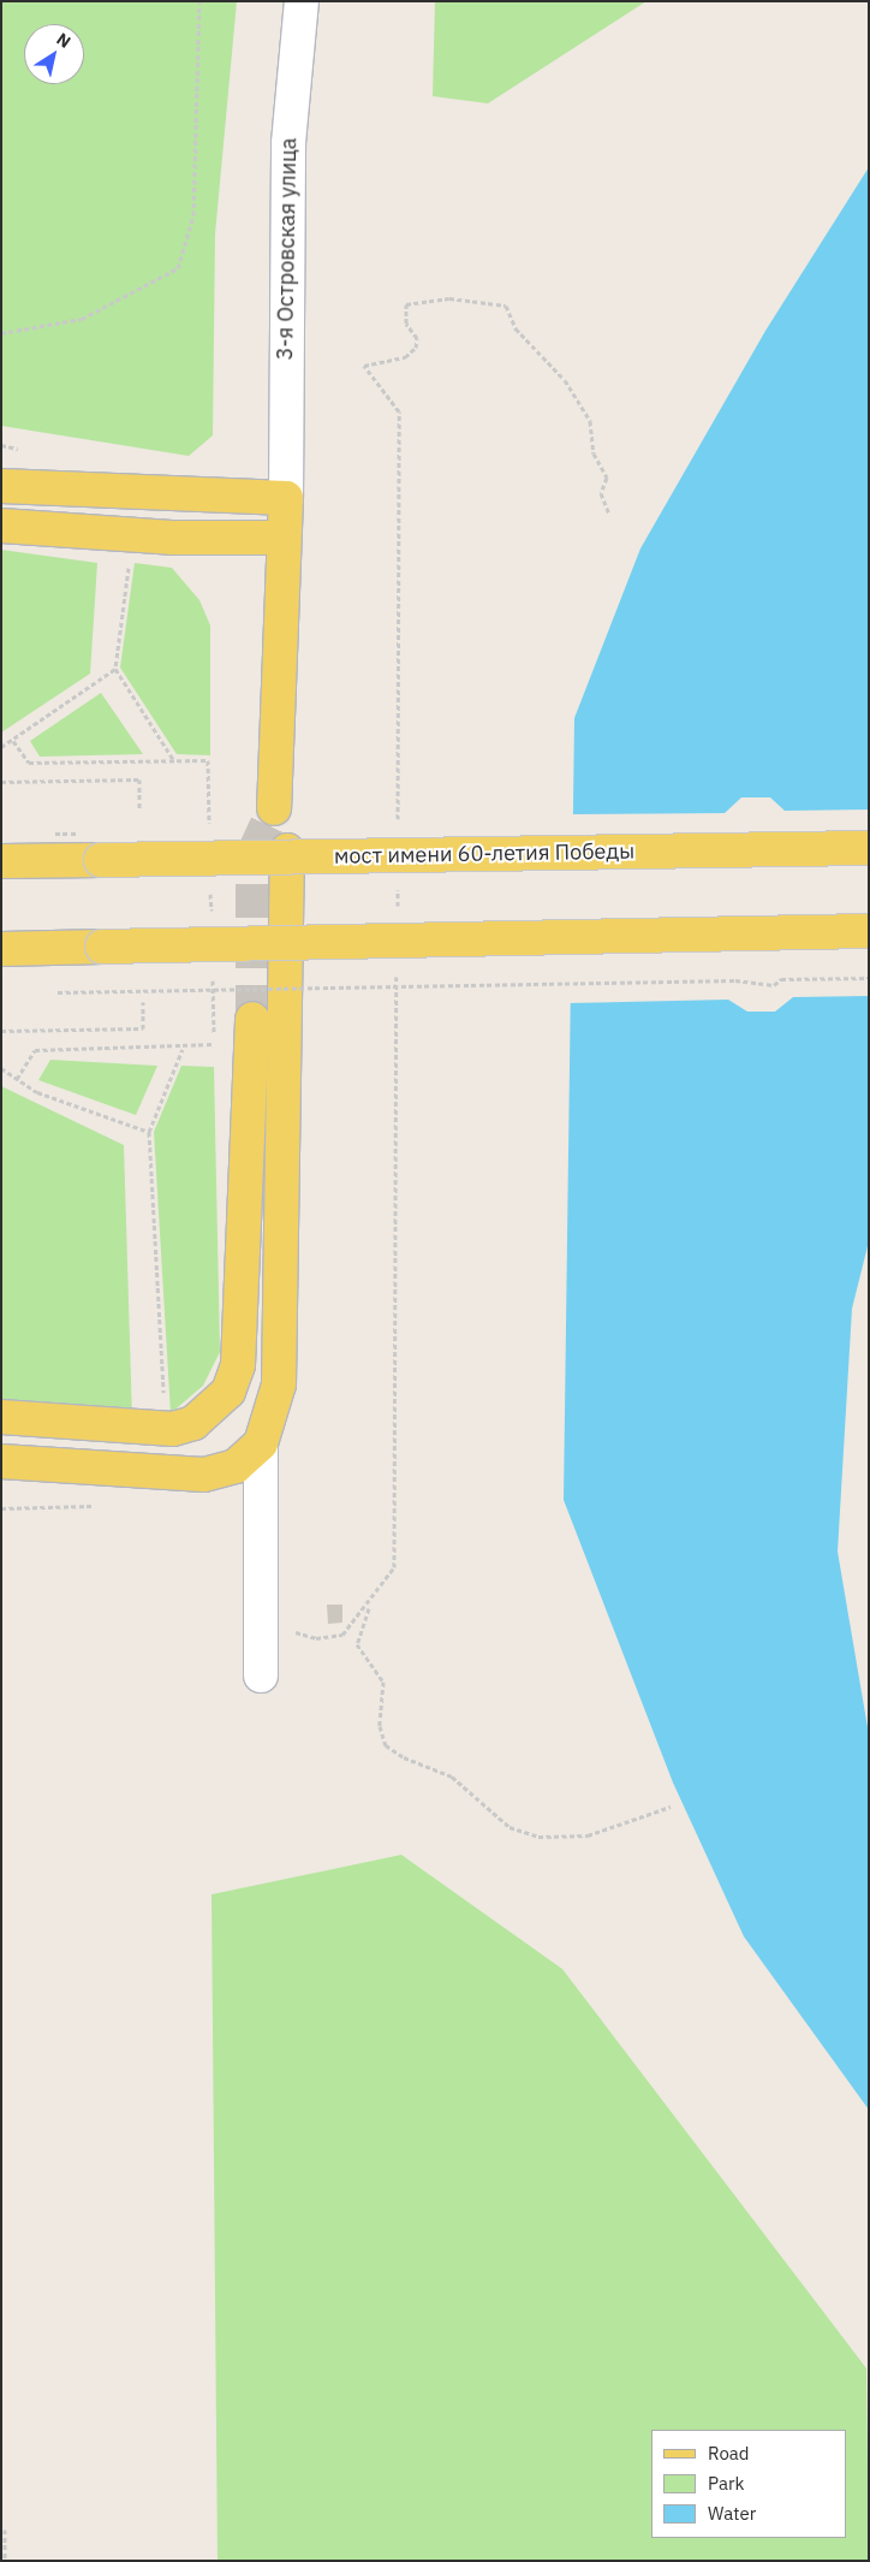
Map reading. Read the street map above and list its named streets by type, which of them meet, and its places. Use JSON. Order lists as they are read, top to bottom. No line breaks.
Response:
{"streets":{"main road":["3-я Островская улица","мост имени 60-летия Победы"]},"legend":["Road","Park","Water"],"north":"top right"}
